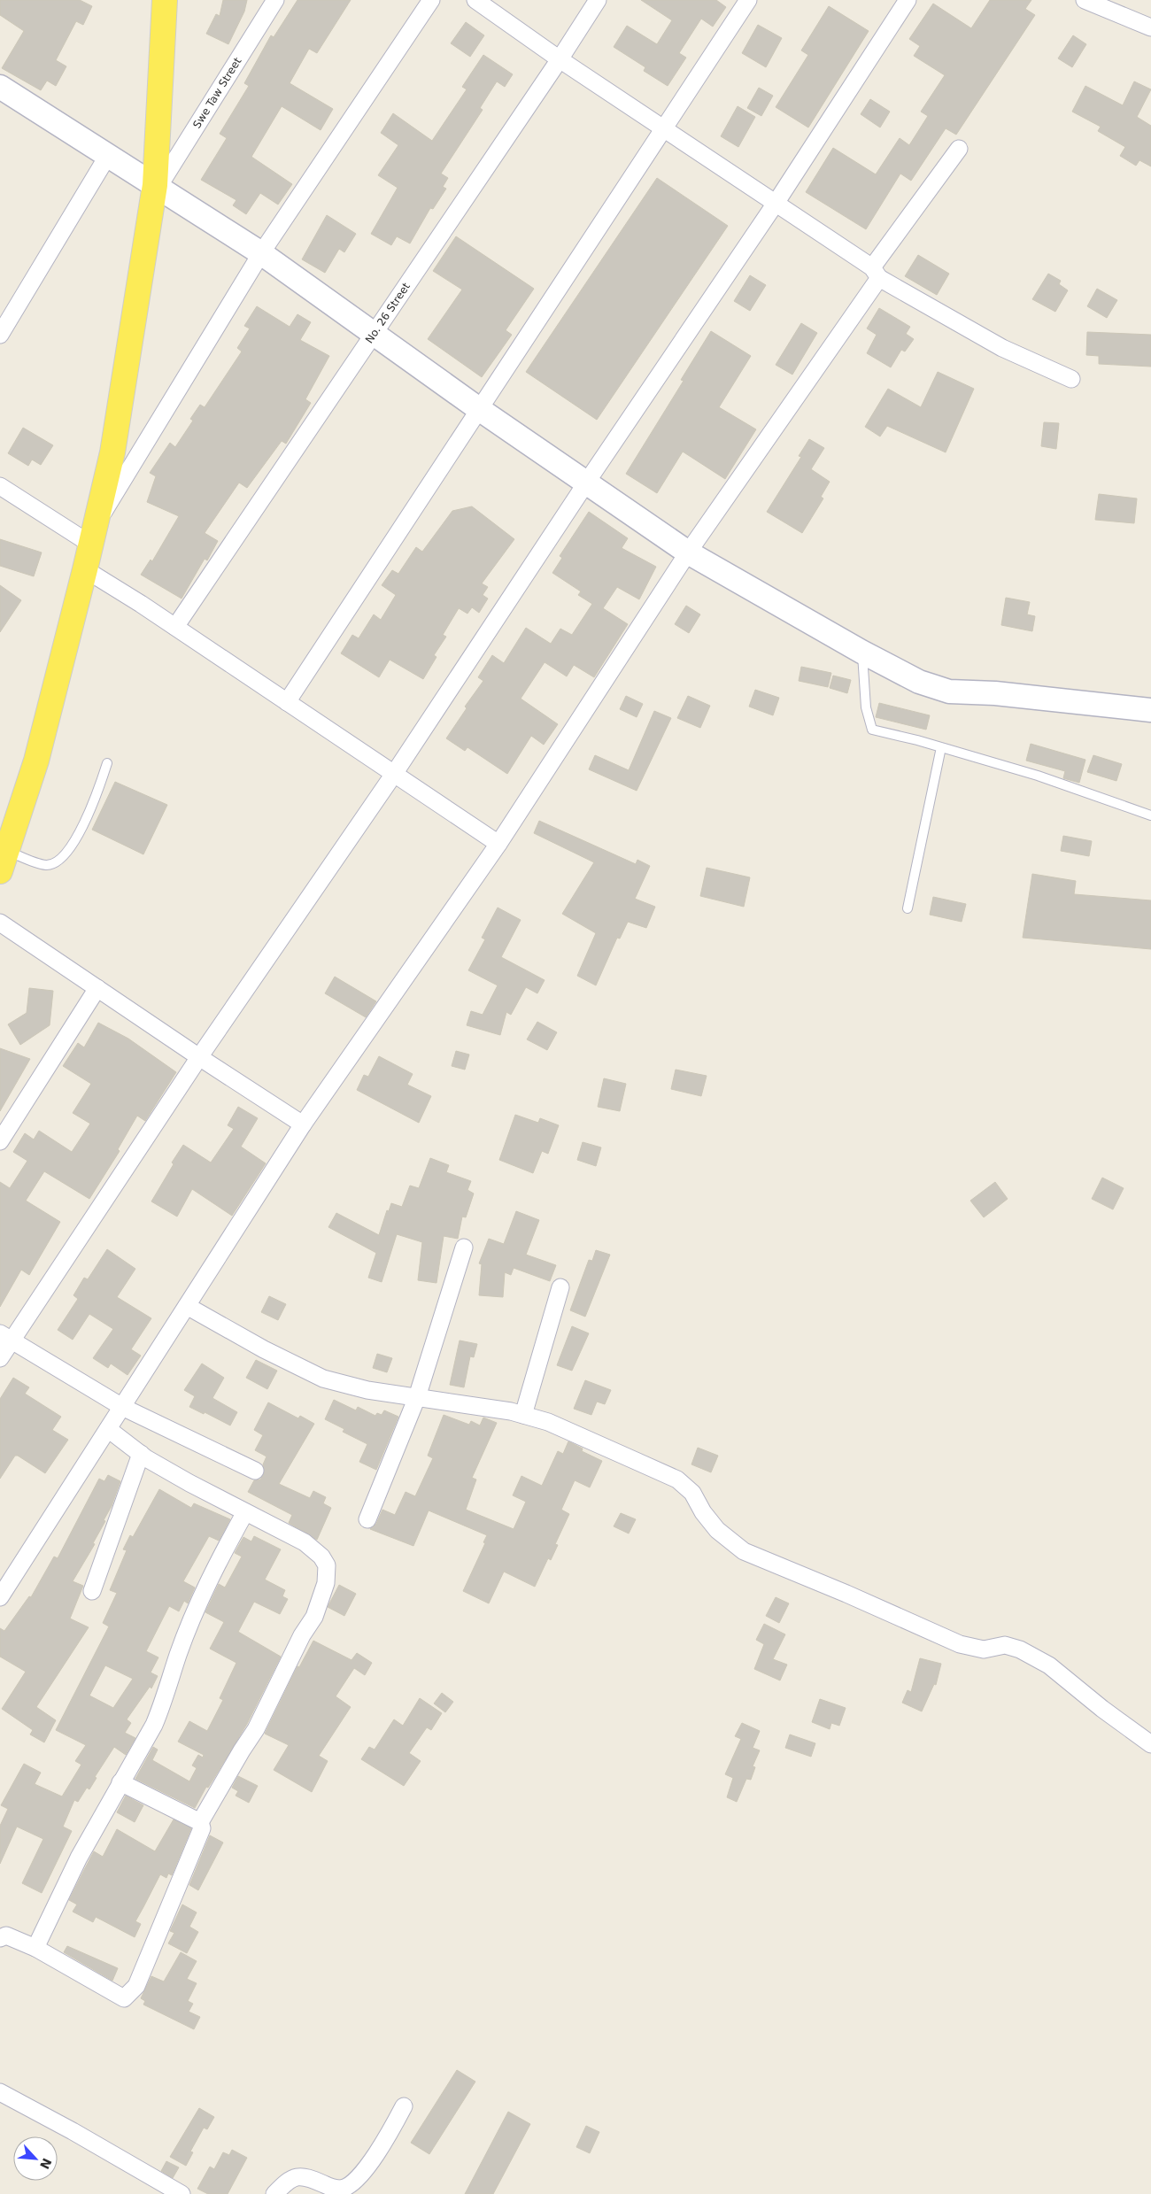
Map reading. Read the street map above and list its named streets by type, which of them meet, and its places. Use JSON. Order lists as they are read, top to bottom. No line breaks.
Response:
{"streets":{"street":["Swe Taw Street","No. 26 Street"]},"north":"bottom right"}
